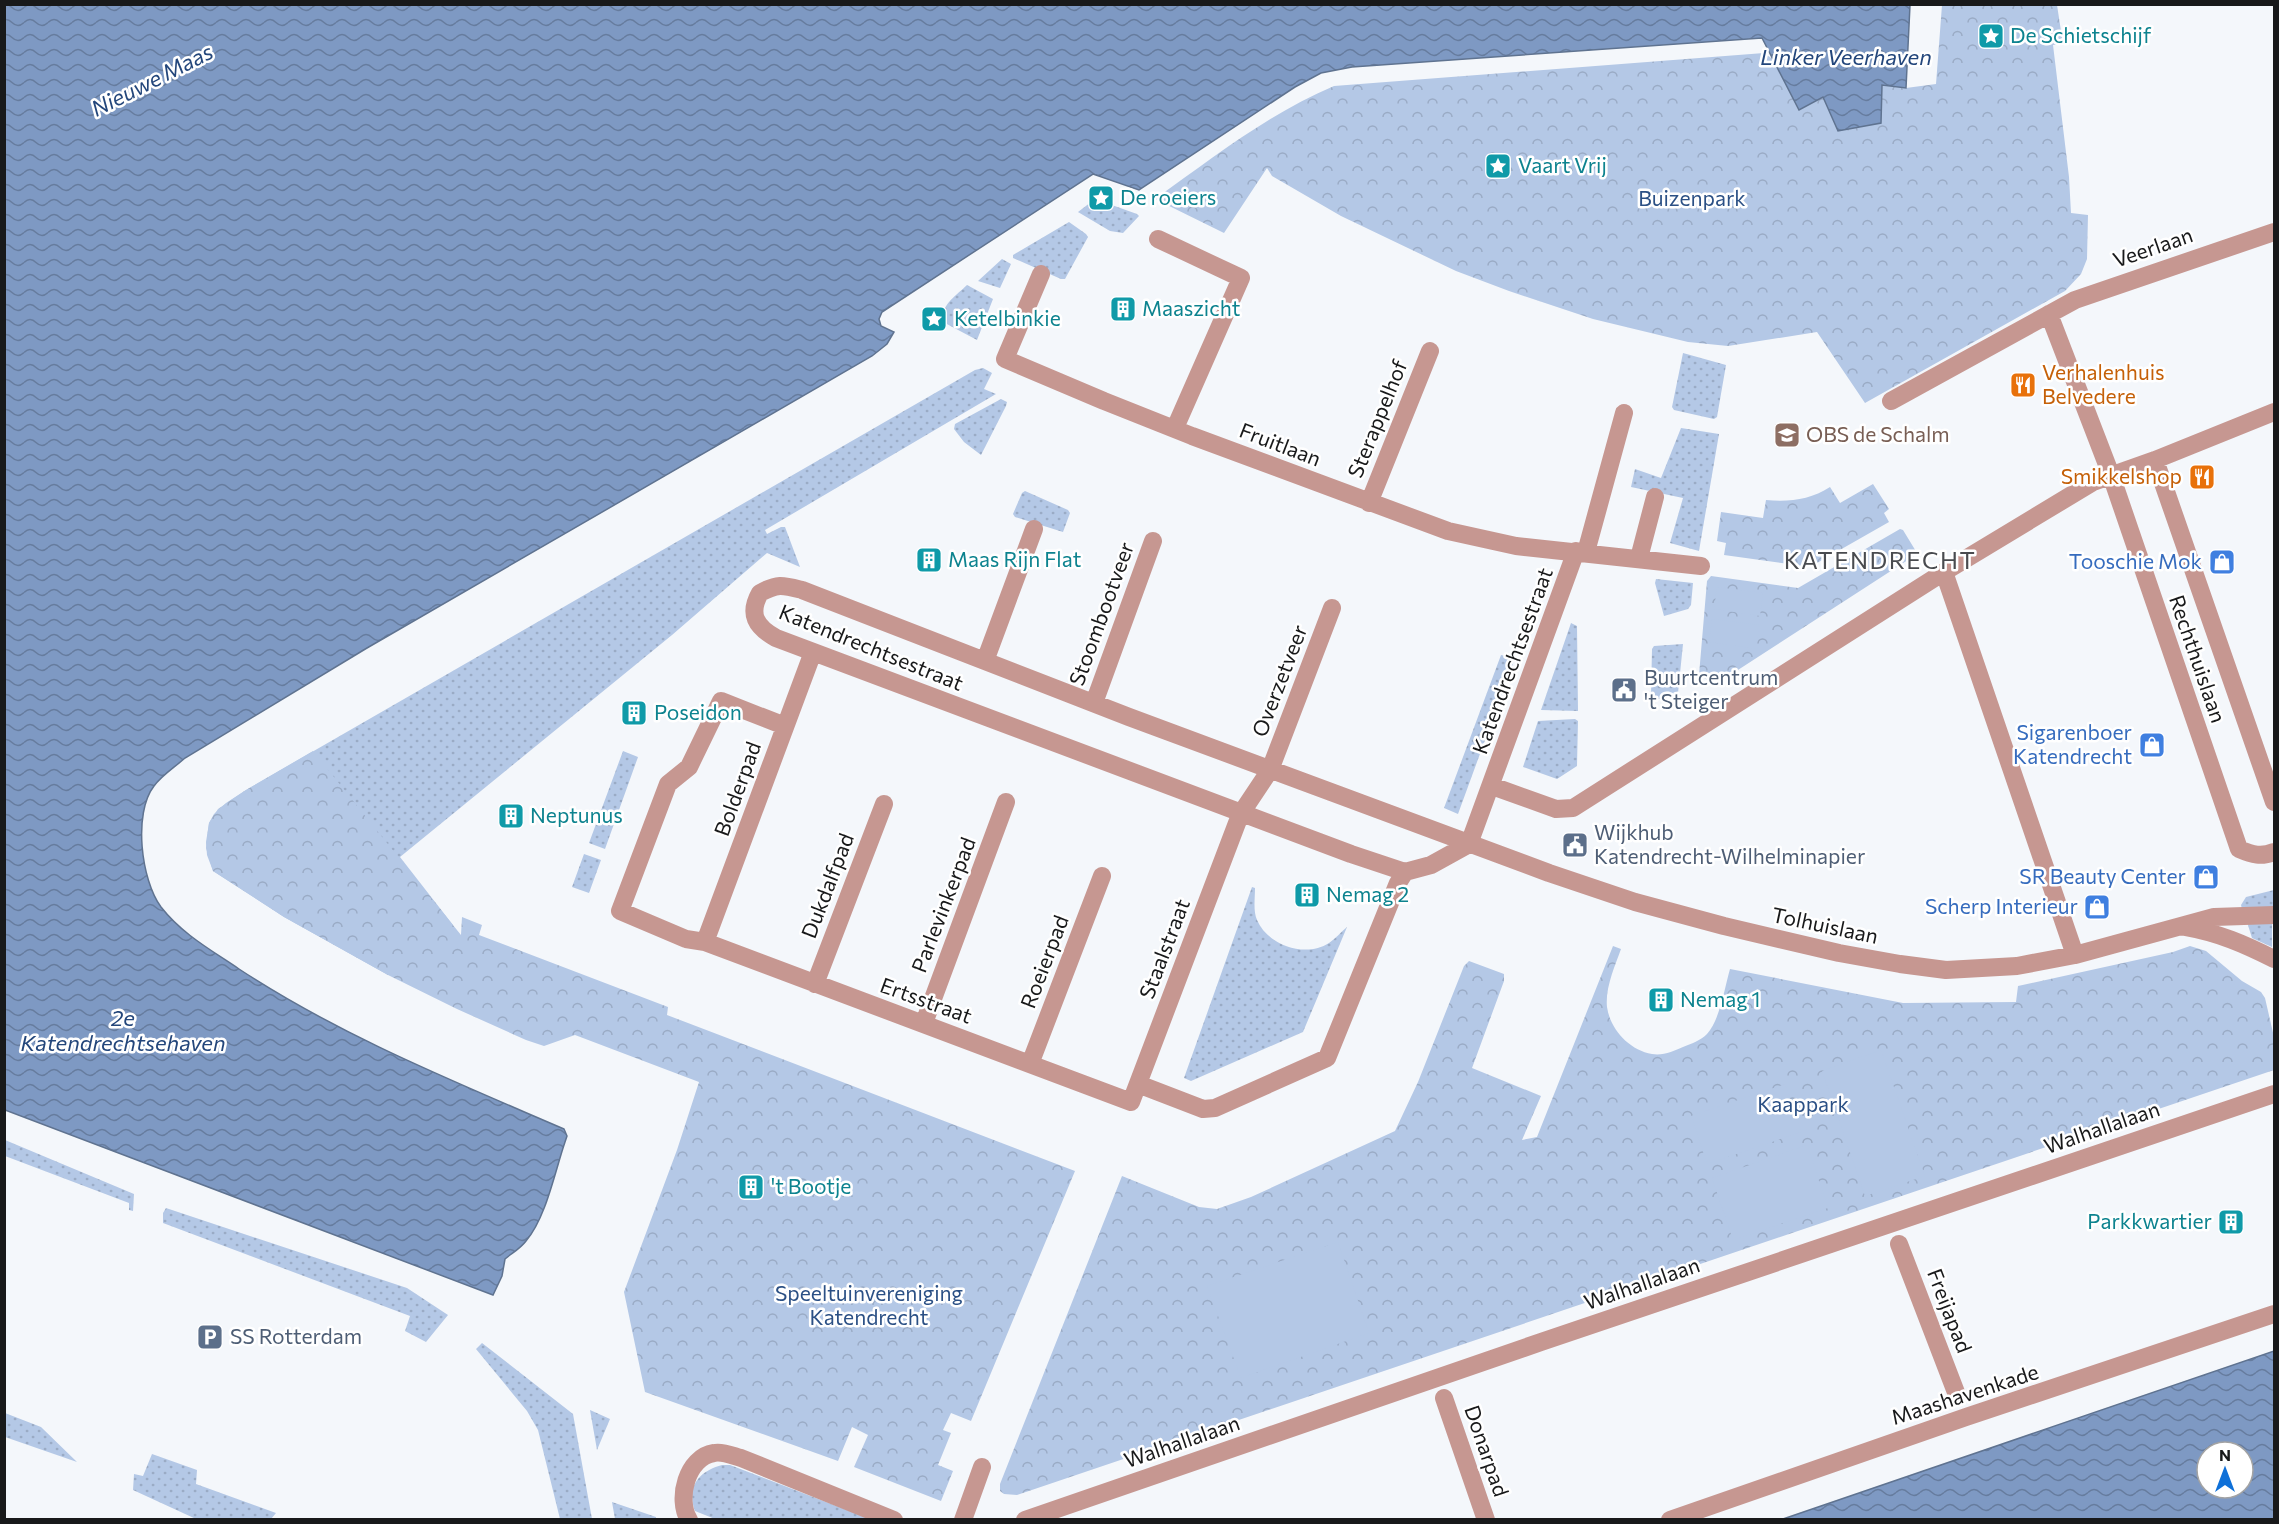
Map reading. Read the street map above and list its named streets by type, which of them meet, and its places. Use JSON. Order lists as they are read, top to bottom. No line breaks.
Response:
{"streets":{"street":["Veerlaan","Sterappelhof","Fruitlaan","Stoombootveer","Katendrechtsestraat","Rechthuislaan","Overzetveer","Bolderpad","Dukdalfpad","Parlevinkerpad","Tolhuislaan","Staalstraat","Roeierpad","Ertsstraat","Walhallalaan","Freijapad","Maashavenkade","Donarpad"]},"crossings":[["Veerlaan","Rechthuislaan"],["Sterappelhof","Fruitlaan"],["Fruitlaan","Katendrechtsestraat"],["Stoombootveer","Katendrechtsestraat"],["Katendrechtsestraat","Rechthuislaan"],["Katendrechtsestraat","Overzetveer"],["Katendrechtsestraat","Bolderpad"],["Katendrechtsestraat","Tolhuislaan"],["Katendrechtsestraat","Staalstraat"],["Bolderpad","Ertsstraat"],["Dukdalfpad","Ertsstraat"],["Parlevinkerpad","Ertsstraat"],["Staalstraat","Ertsstraat"],["Roeierpad","Ertsstraat"]],"districts":["KATENDRECHT"],"water":["Linker Veerhaven","Nieuwe Maas","2e Katendrechtsehaven"],"parks":["Buizenpark","Kaappark","Speeltuinvereniging Katendrecht"],"places":{"place":["De Schietschijf","Vaart Vrij","De roeiers","Ketelbinkie"],"building":["Maaszicht","Maas Rijn Flat","Poseidon","Neptunus","Nemag 2","Nemag 1","'t Bootje","Parkkwartier"],"restaurant":["Verhalenhuis Belvedere","Smikkelshop"],"school or university":["OBS de Schalm"],"shop":["Tooschie Mok","Sigarenboer Katendrecht","SR Beauty Center","Scherp Interieur"],"public building":["Buurtcentrum 't Steiger","Wijkhub Katendrecht-Wilhelminapier"],"parking":["SS Rotterdam"]},"north":"top"}
